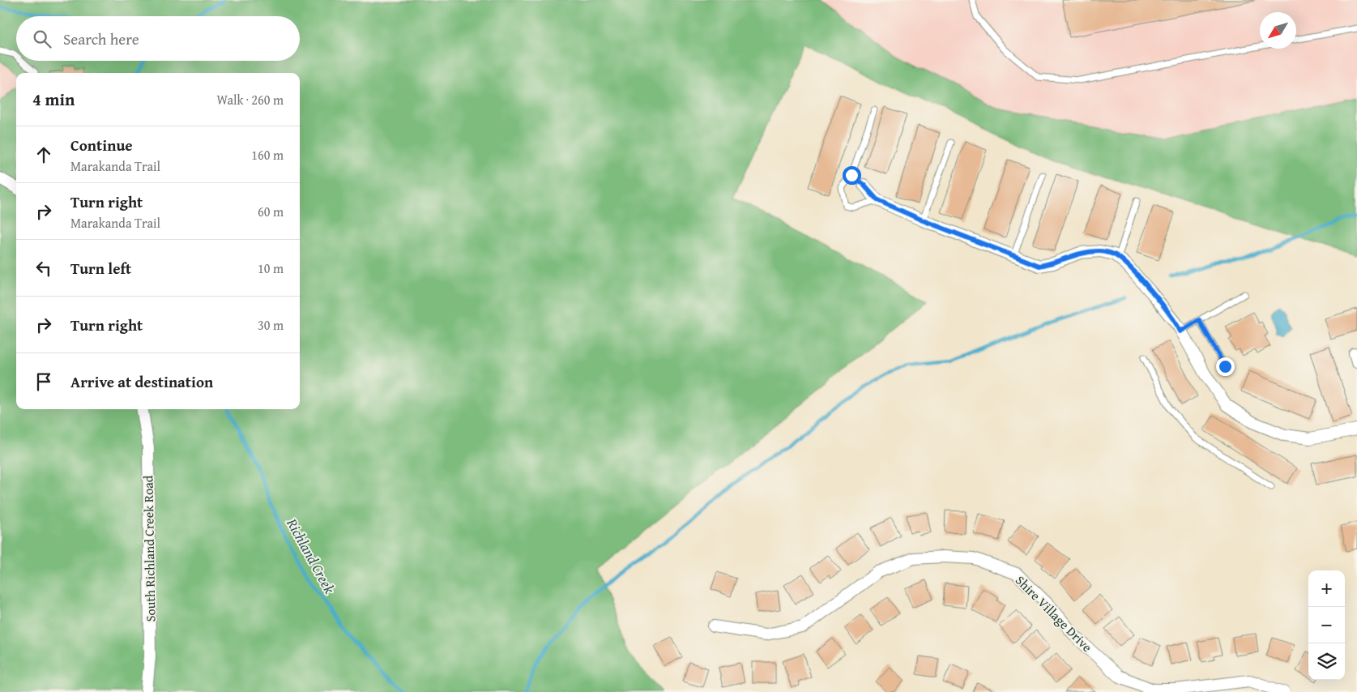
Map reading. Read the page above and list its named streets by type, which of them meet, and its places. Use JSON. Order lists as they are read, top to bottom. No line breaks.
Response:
{"streets":{"street":["South Richland Creek Road","Shire Village Drive"]},"water":["Richland Creek"],"north":"bottom left","page":{"search":"Search here","heading":["4 min","Walk · 260 m"],"list":[["Continue","Marakanda Trail","160 m"],["Turn right","Marakanda Trail","60 m"],["Turn left","10 m"],["Turn right","30 m"],"Arrive at destination"],"map_buttons":["+","−"]}}
